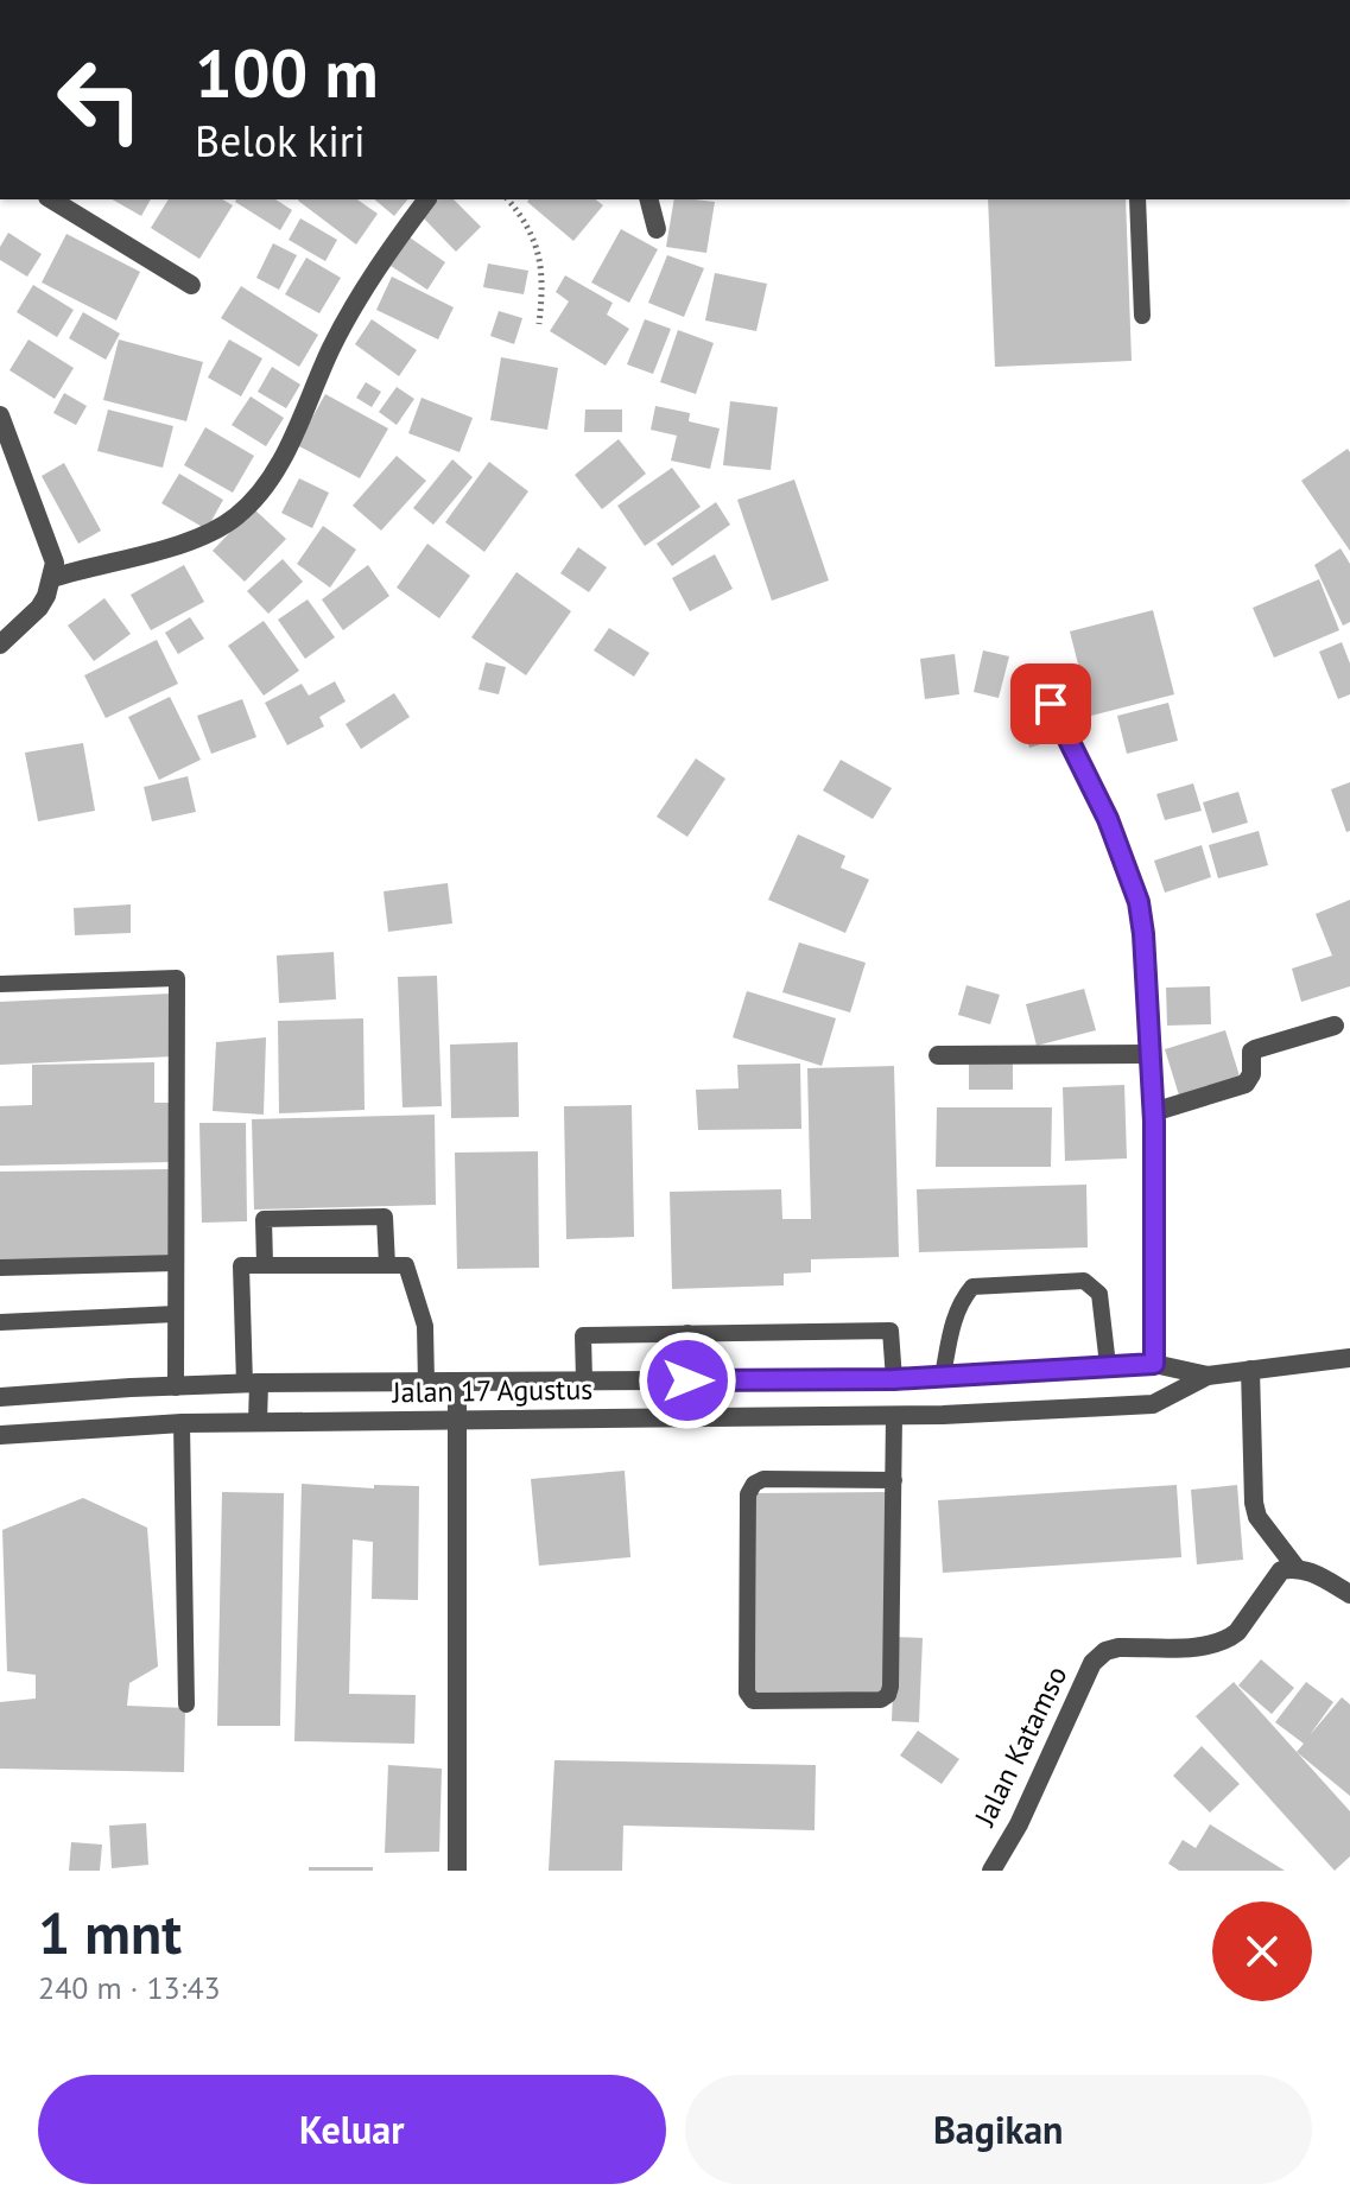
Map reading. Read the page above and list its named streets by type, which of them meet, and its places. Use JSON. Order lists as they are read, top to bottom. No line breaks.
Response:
{"streets":{"street":["Jalan 17 Agustus","Jalan Katamso"]},"page":{"turn":["100 m","Belok kiri"],"heading":["1 mnt","240 m · 13:43"],"buttons":["Keluar","Bagikan"]}}
